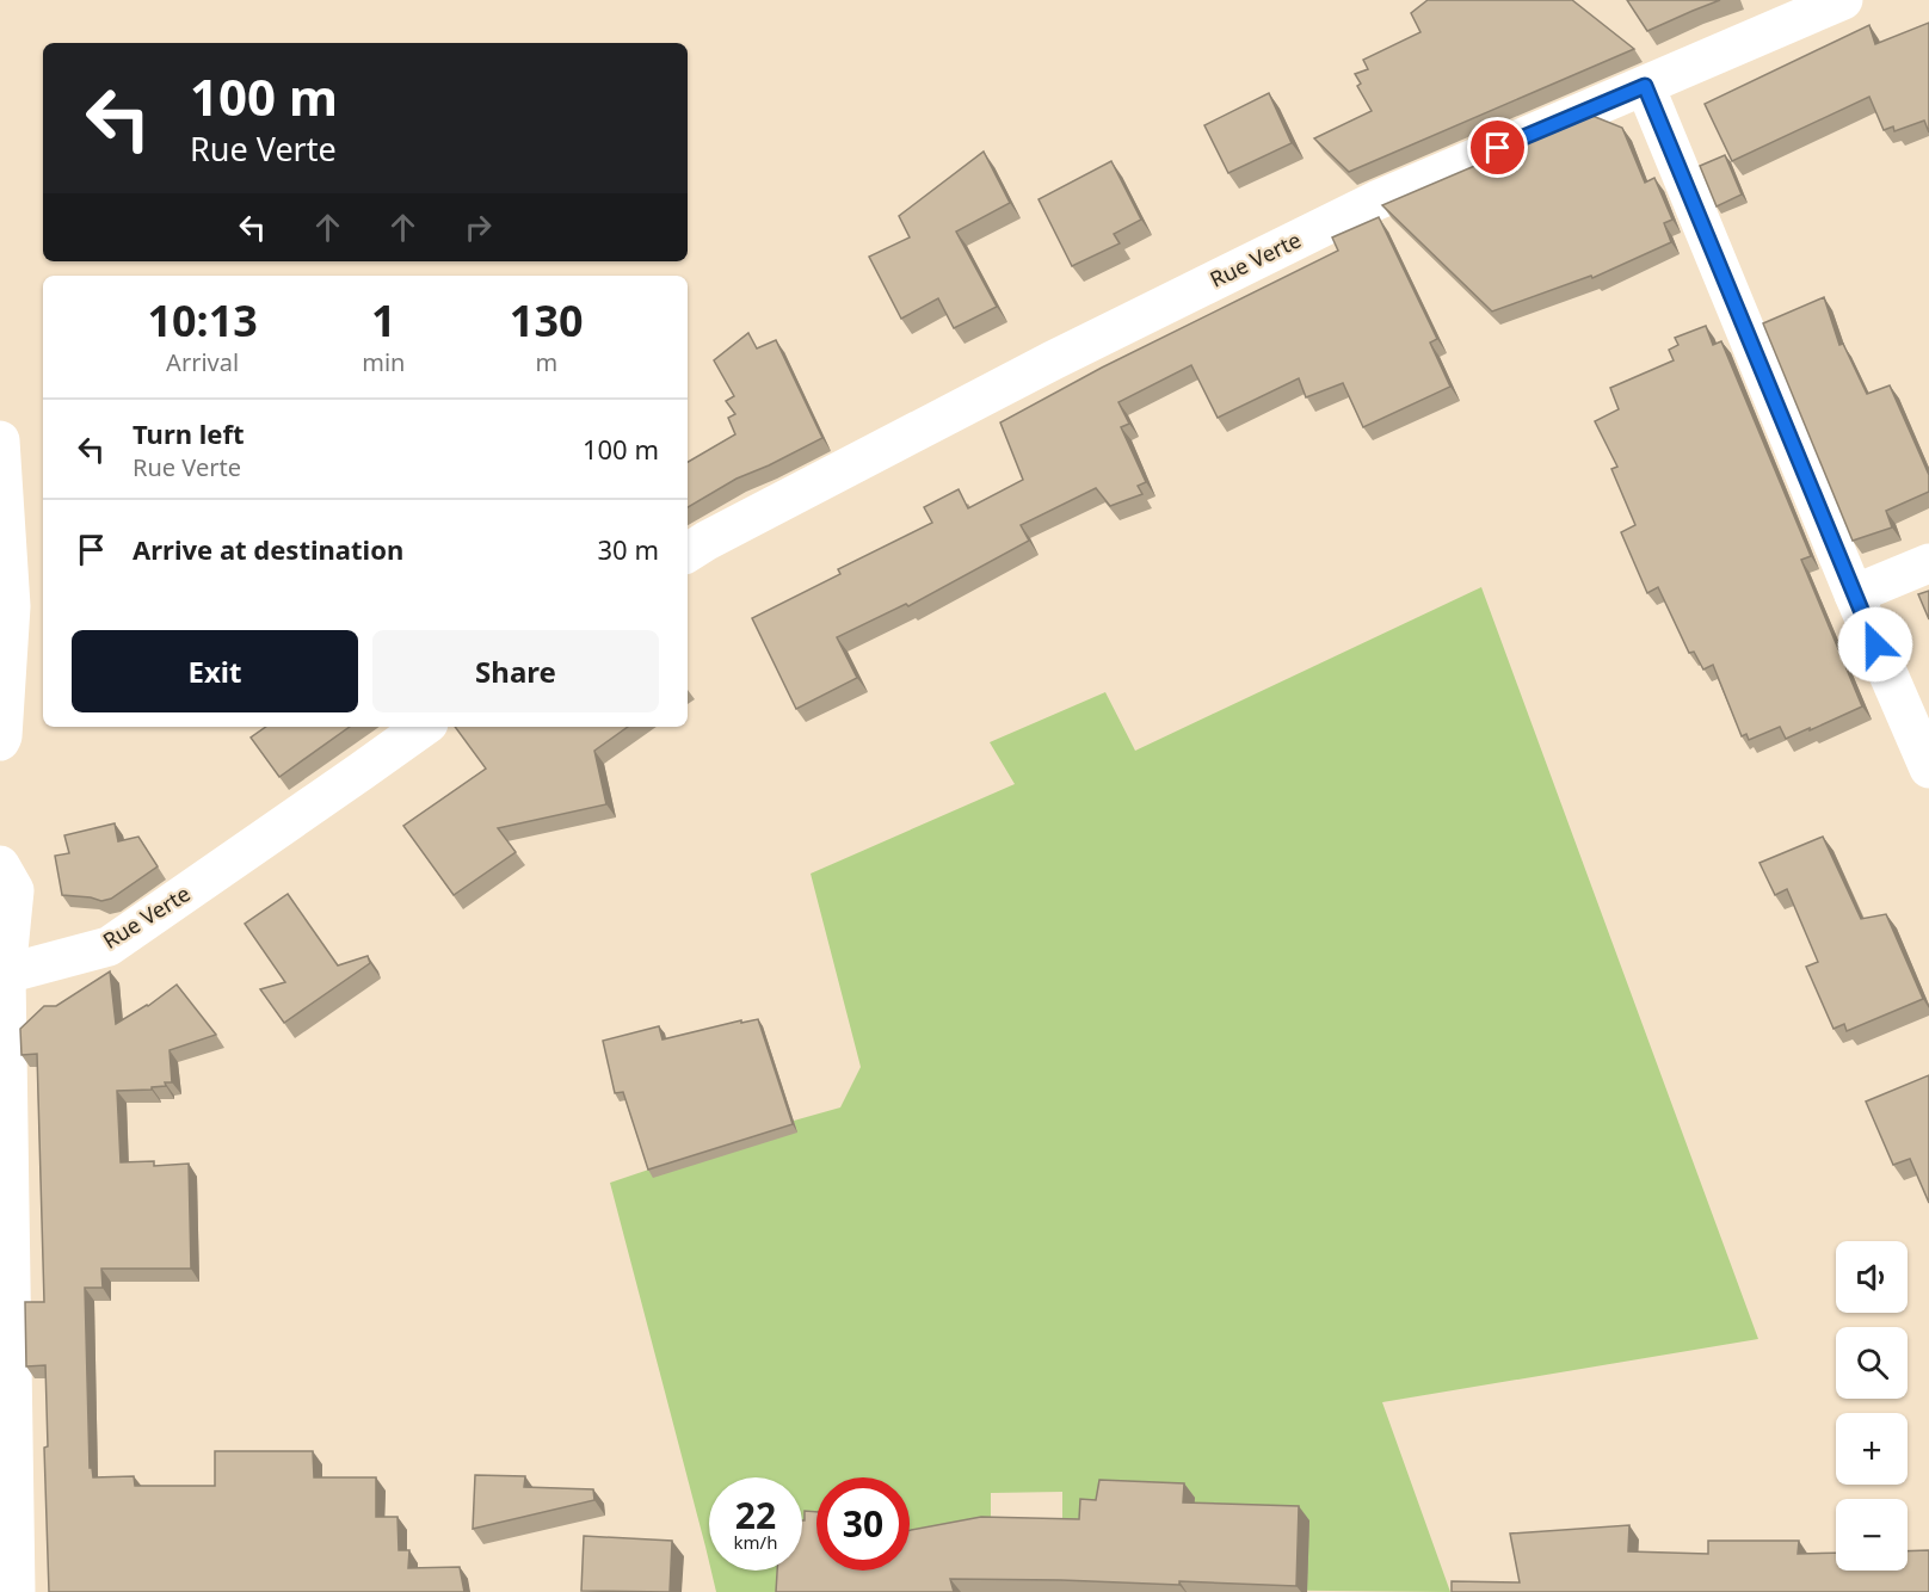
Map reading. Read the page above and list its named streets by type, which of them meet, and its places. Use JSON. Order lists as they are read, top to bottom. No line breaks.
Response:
{"streets":{"street":["Rue Verte"]},"page":{"turn":["100 m","Rue Verte"],"eta":["10:13","Arrival","1","min","130","m"],"list":[{"name":"Turn left","note":"Rue Verte","value":"100 m"},{"name":"Arrive at destination","value":"30 m"}],"buttons":["Exit","Share"],"map_buttons":["+","−"],"speed":"22 km/h","limit":"30"}}
